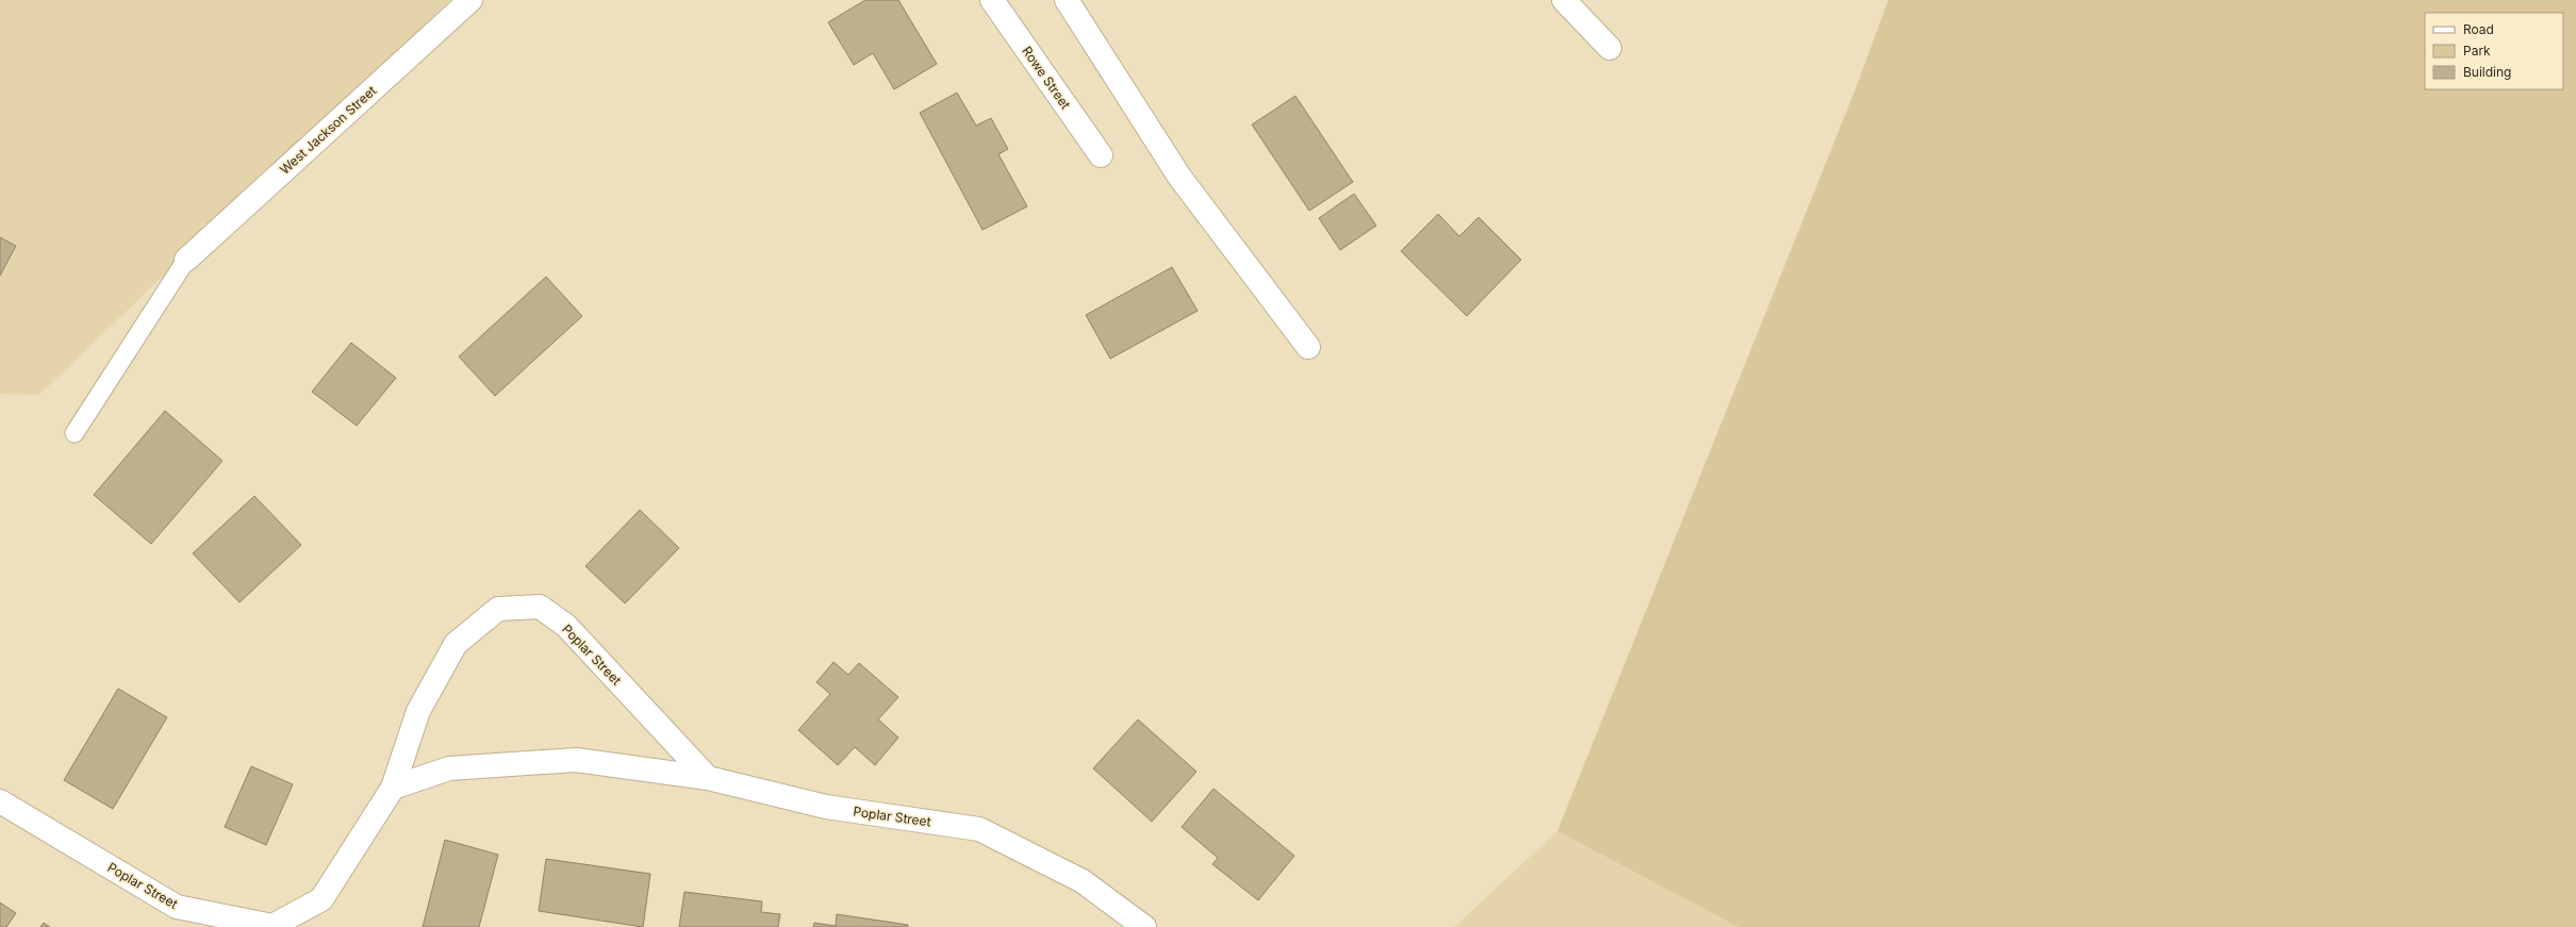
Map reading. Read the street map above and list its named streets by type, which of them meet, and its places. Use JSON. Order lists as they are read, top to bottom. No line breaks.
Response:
{"streets":{"street":["Rowe Street","West Jackson Street","Poplar Street"]},"legend":["Road","Park","Building"]}
